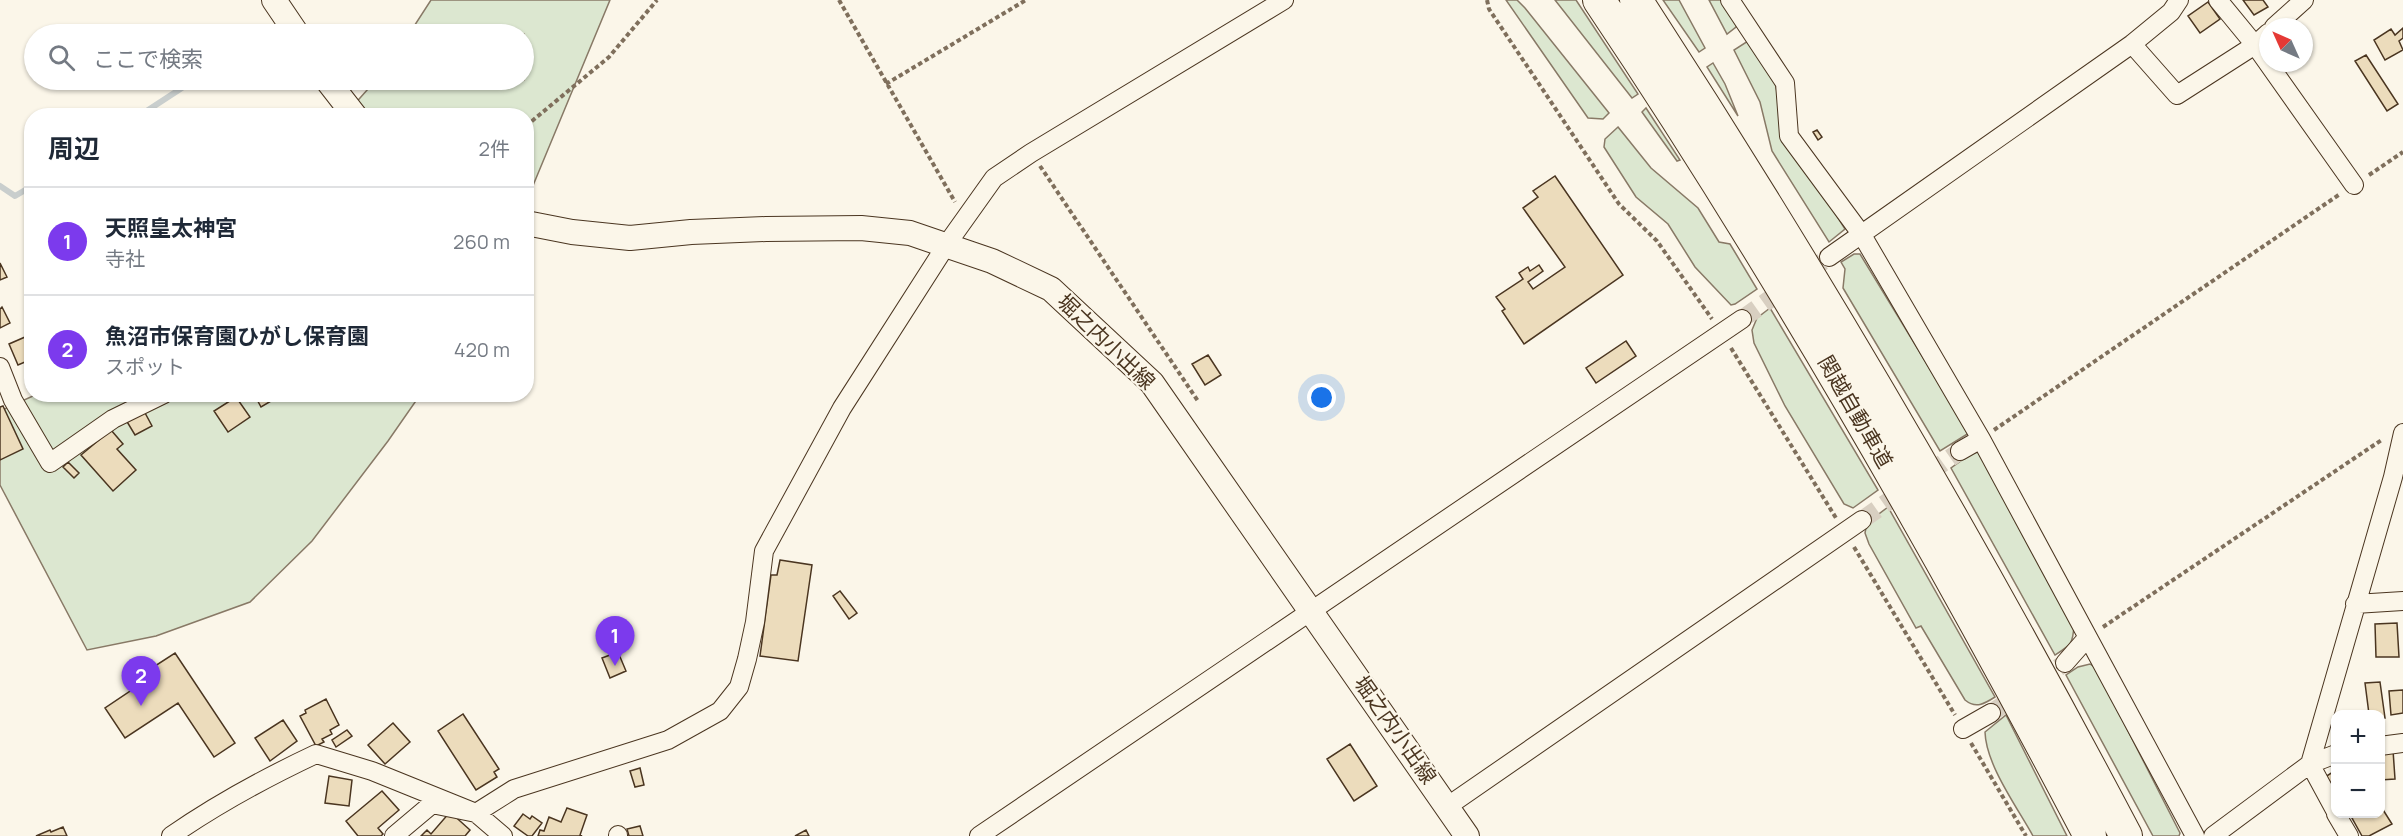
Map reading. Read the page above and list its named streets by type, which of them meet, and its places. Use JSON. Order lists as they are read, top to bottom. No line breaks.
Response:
{"streets":{"highway":["関越自動車道"],"main road":["堀之内小出線"]},"north":"top left","page":{"search":"ここで検索","heading":["周辺","2件"],"list":[{"mark":"1","name":"天照皇太神宮","note":"寺社","value":"260 m"},{"mark":"2","name":"魚沼市保育園ひがし保育園","note":"スポット","value":"420 m"}],"pins":["1","2"],"map_buttons":["+","−"]}}
